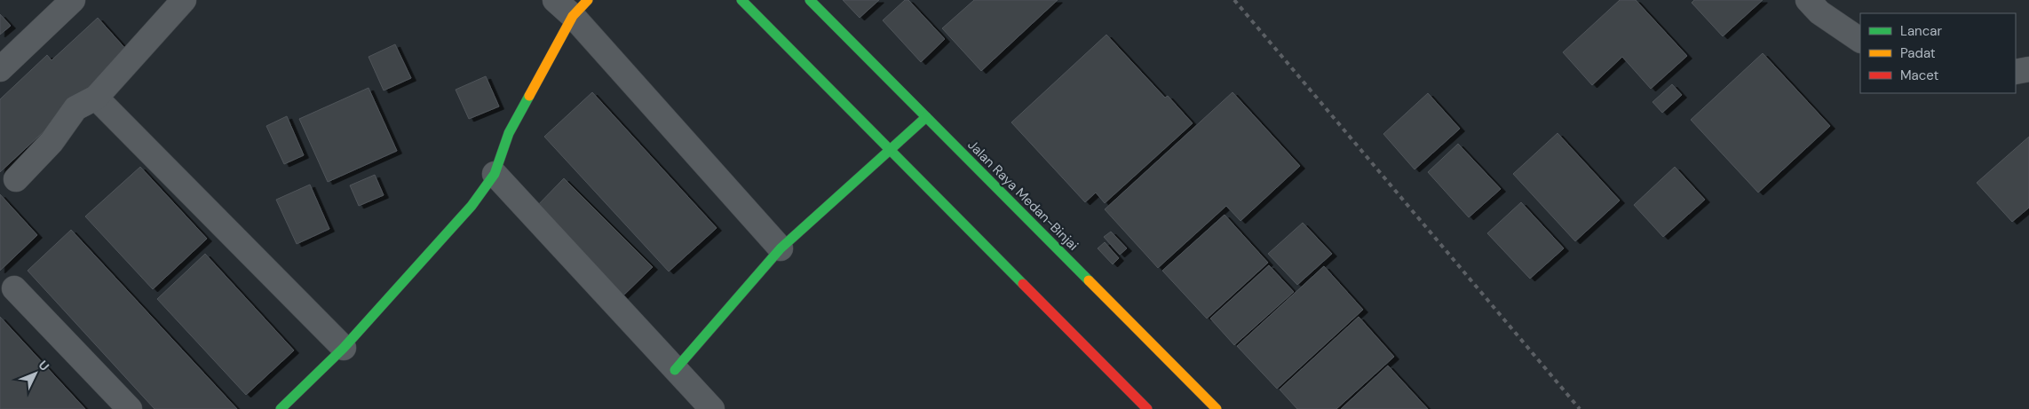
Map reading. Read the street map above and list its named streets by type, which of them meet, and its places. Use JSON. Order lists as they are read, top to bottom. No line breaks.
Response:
{"streets":{"main road":["Jalan Raya Medan-Binjai"]},"legend":["Lancar","Padat","Macet"],"north":"top right"}
